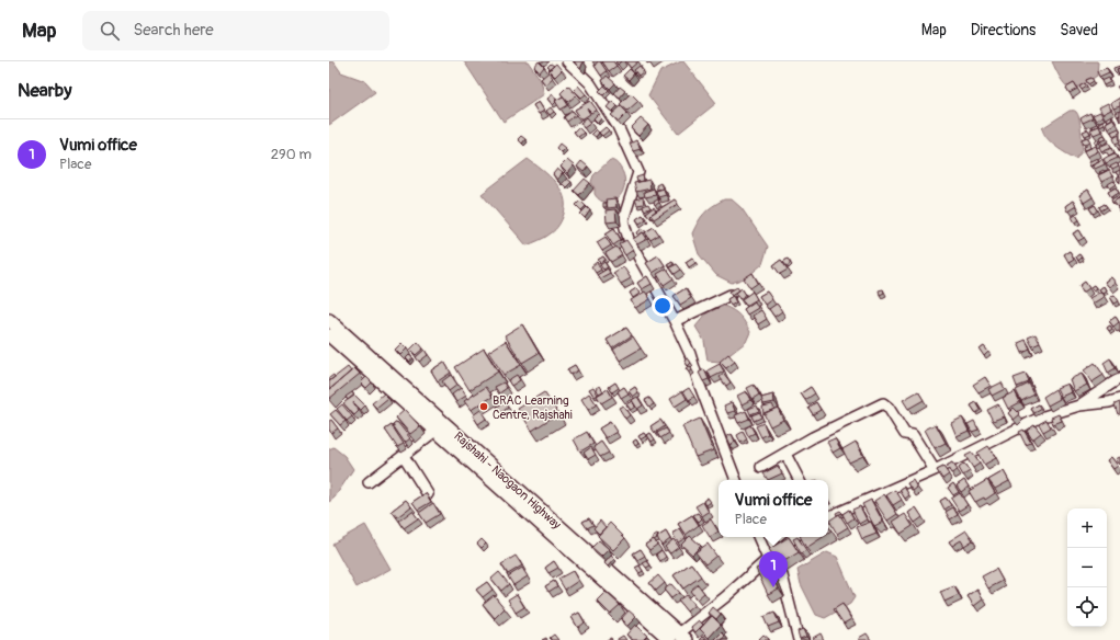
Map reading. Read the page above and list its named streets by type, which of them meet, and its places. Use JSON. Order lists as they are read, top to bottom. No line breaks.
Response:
{"streets":{"main road":["Rajshahi - Naogaon Highway"]},"places":["BRAC Learning Centre, Rajshahi"],"page":{"header":"Map","search":"Search here","nav":["Map","Directions","Saved"],"heading":"Nearby","list":[{"mark":"1","name":"Vumi office","note":"Place","value":"290 m"}],"popup":["Vumi office","Place"],"map_buttons":["+","−"],"pins":"1"}}
